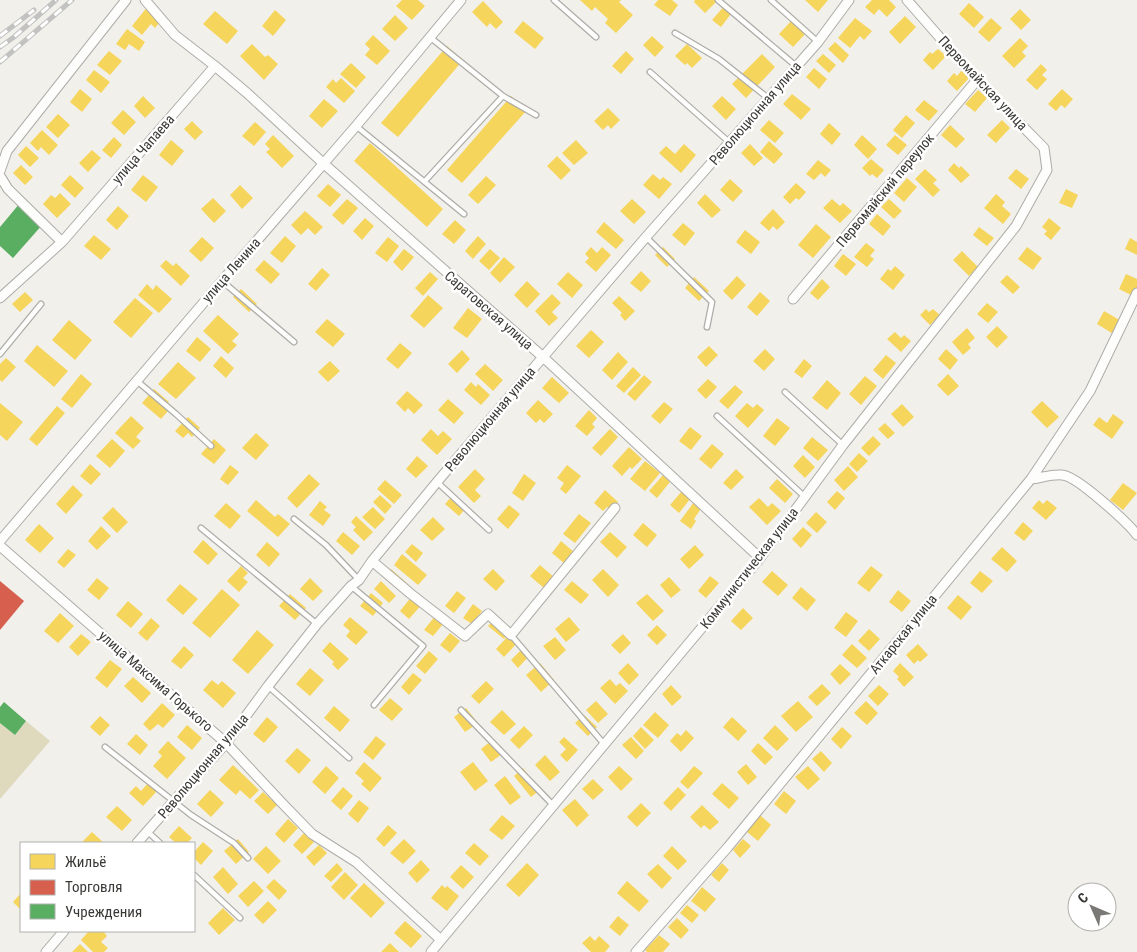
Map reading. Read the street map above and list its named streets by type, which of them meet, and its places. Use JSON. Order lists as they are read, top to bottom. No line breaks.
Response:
{"streets":{"street":["Первомайская улица","Революционная улица","улица Чапаева","Первомайский переулок","улица Ленина","Саратовская улица","Коммунистическая улица","Аткарская улица","улица Максима Горького"]},"crossings":[["Первомайская улица","Первомайский переулок"],["Первомайская улица","Коммунистическая улица"],["Революционная улица","Саратовская улица"],["Революционная улица","улица Максима Горького"],["улица Чапаева","Саратовская улица"],["улица Ленина","Саратовская улица"],["Саратовская улица","Коммунистическая улица"],["Коммунистическая улица","улица Максима Горького"]],"legend":["Жильё","Торговля","Учреждения"],"north":"top left"}
